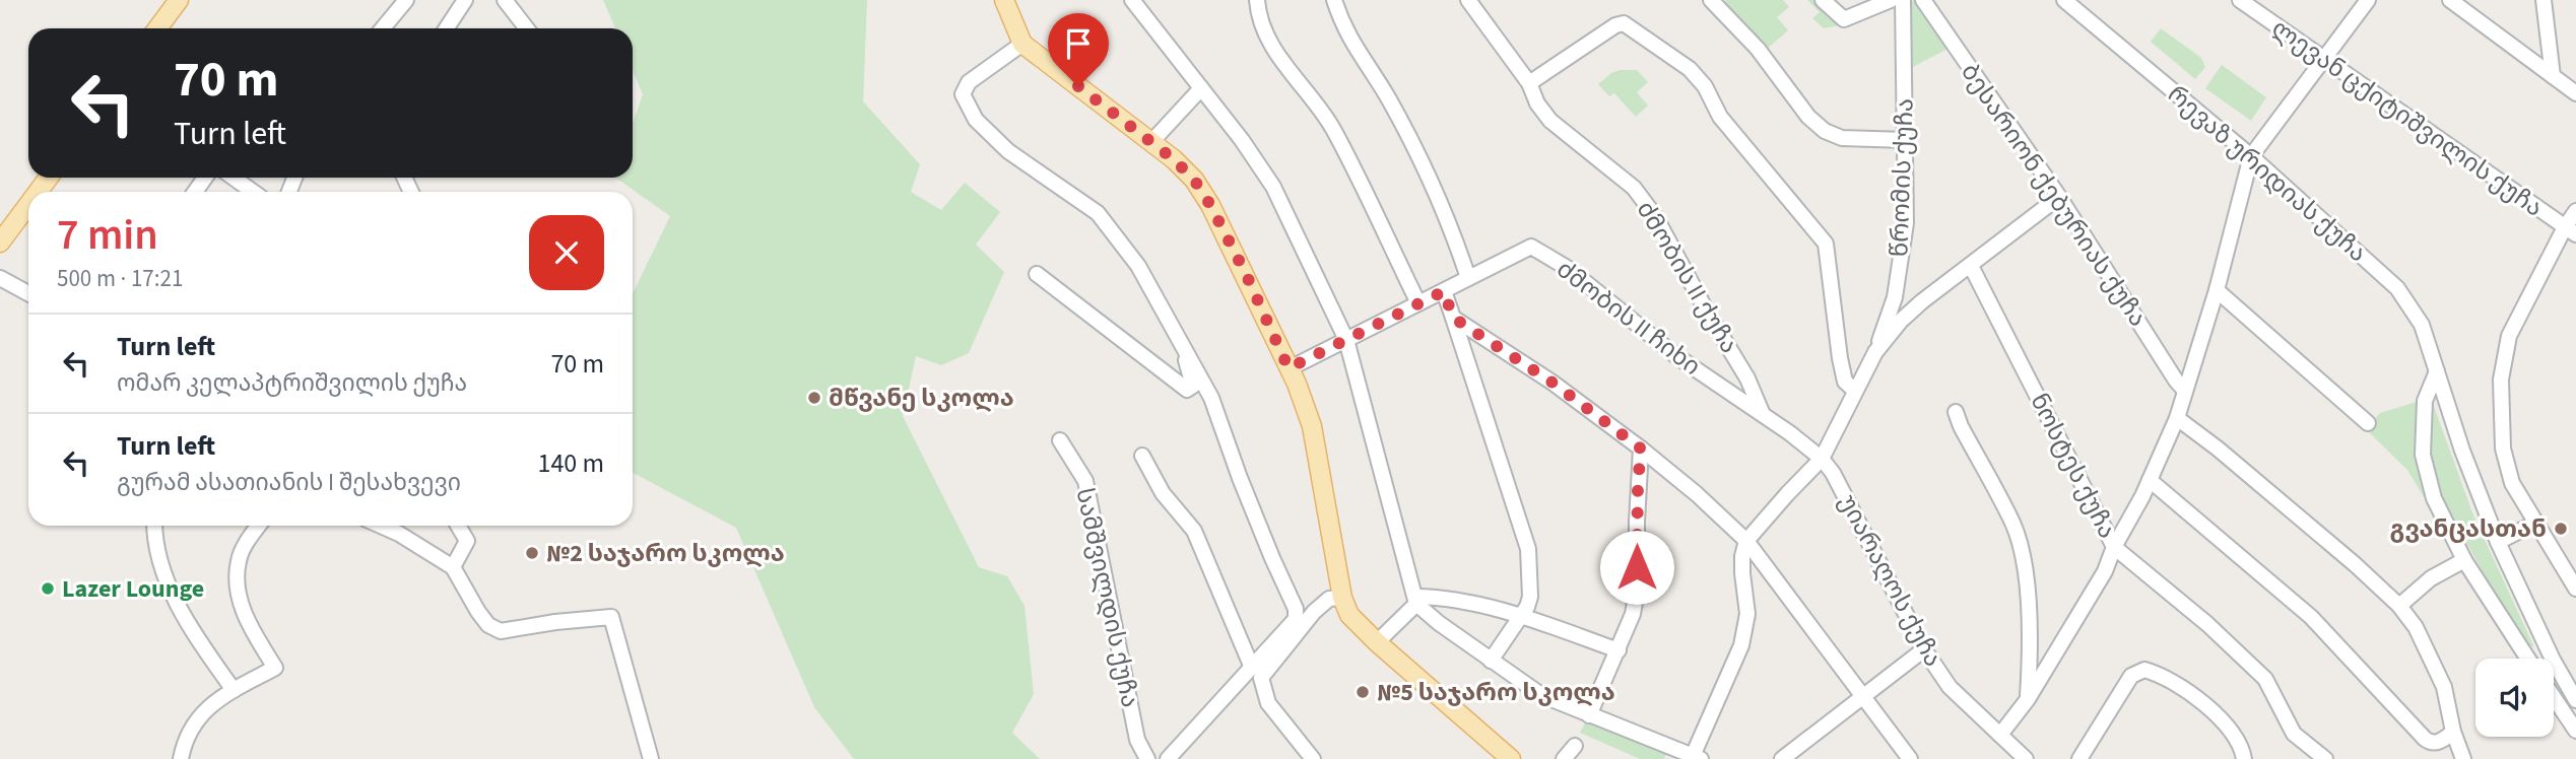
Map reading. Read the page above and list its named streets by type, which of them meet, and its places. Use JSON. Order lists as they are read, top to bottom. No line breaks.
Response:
{"streets":{"street":["ლევან ცქიტიშვილის ქუჩა","რევაზ ურიდიას ქუჩა","წრომის ქუჩა","ბესარიონ ქებურიას ქუჩა","ძმობის II ქუჩა","ძმობის II ჩიხი","ნოსტეს ქუჩა","უიარაღოს ქუჩა","სამშვილდის ქუჩა"]},"crossings":[["ძმობის II ქუჩა","ძმობის II ჩიხი"],["ძმობის II ქუჩა","უიარაღოს ქუჩა"]],"places":["მწვანე სკოლა","გვანცასთან","№2 საჯარო სკოლა","Lazer Lounge","№5 საჯარო სკოლა"],"page":{"turn":["70 m","Turn left"],"heading":["7 min","500 m · 17:21"],"list":[{"name":"Turn left","note":"ომარ კელაპტრიშვილის ქუჩა","value":"70 m"},{"name":"Turn left","note":"გურამ ასათიანის I შესახვევი","value":"140 m"}]}}
